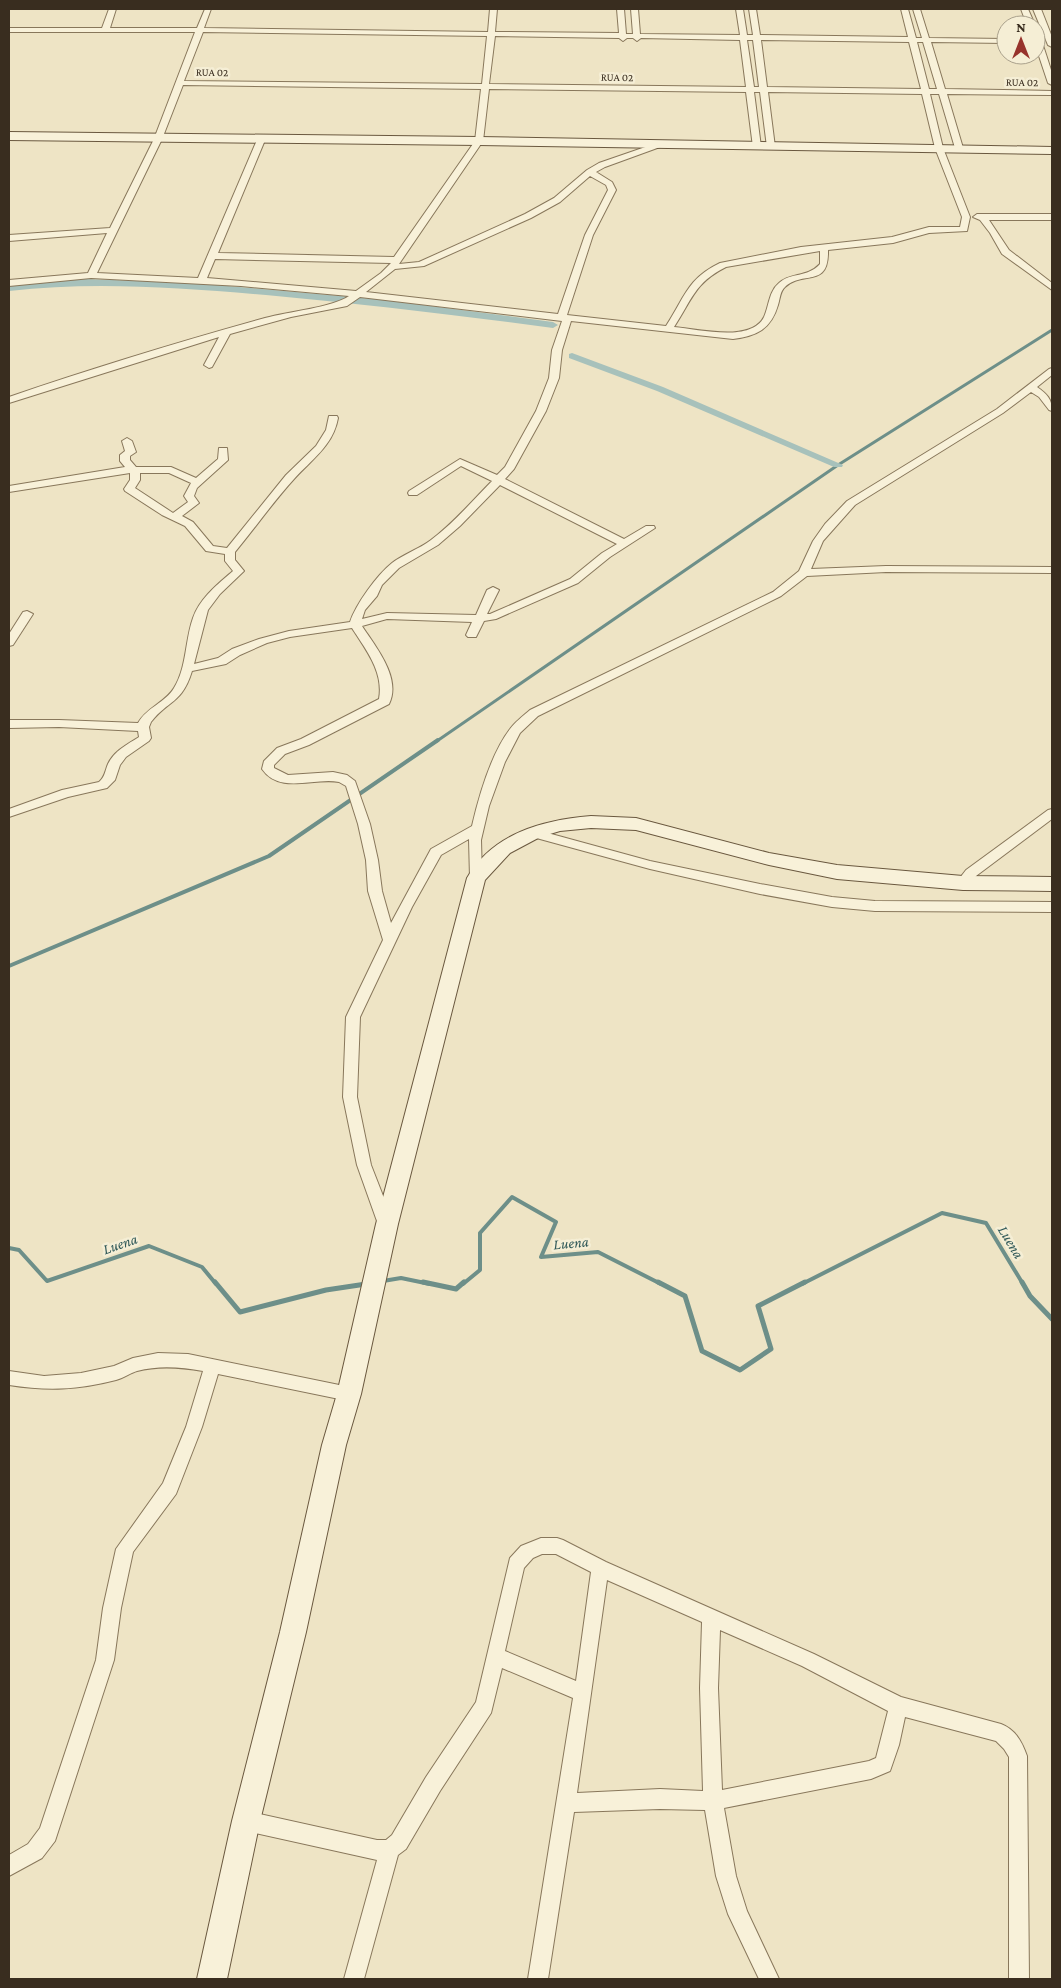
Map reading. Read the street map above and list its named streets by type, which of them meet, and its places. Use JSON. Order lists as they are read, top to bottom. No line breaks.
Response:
{"streets":{"street":["RUA 02"]},"water":["Luena"],"north":"top"}
